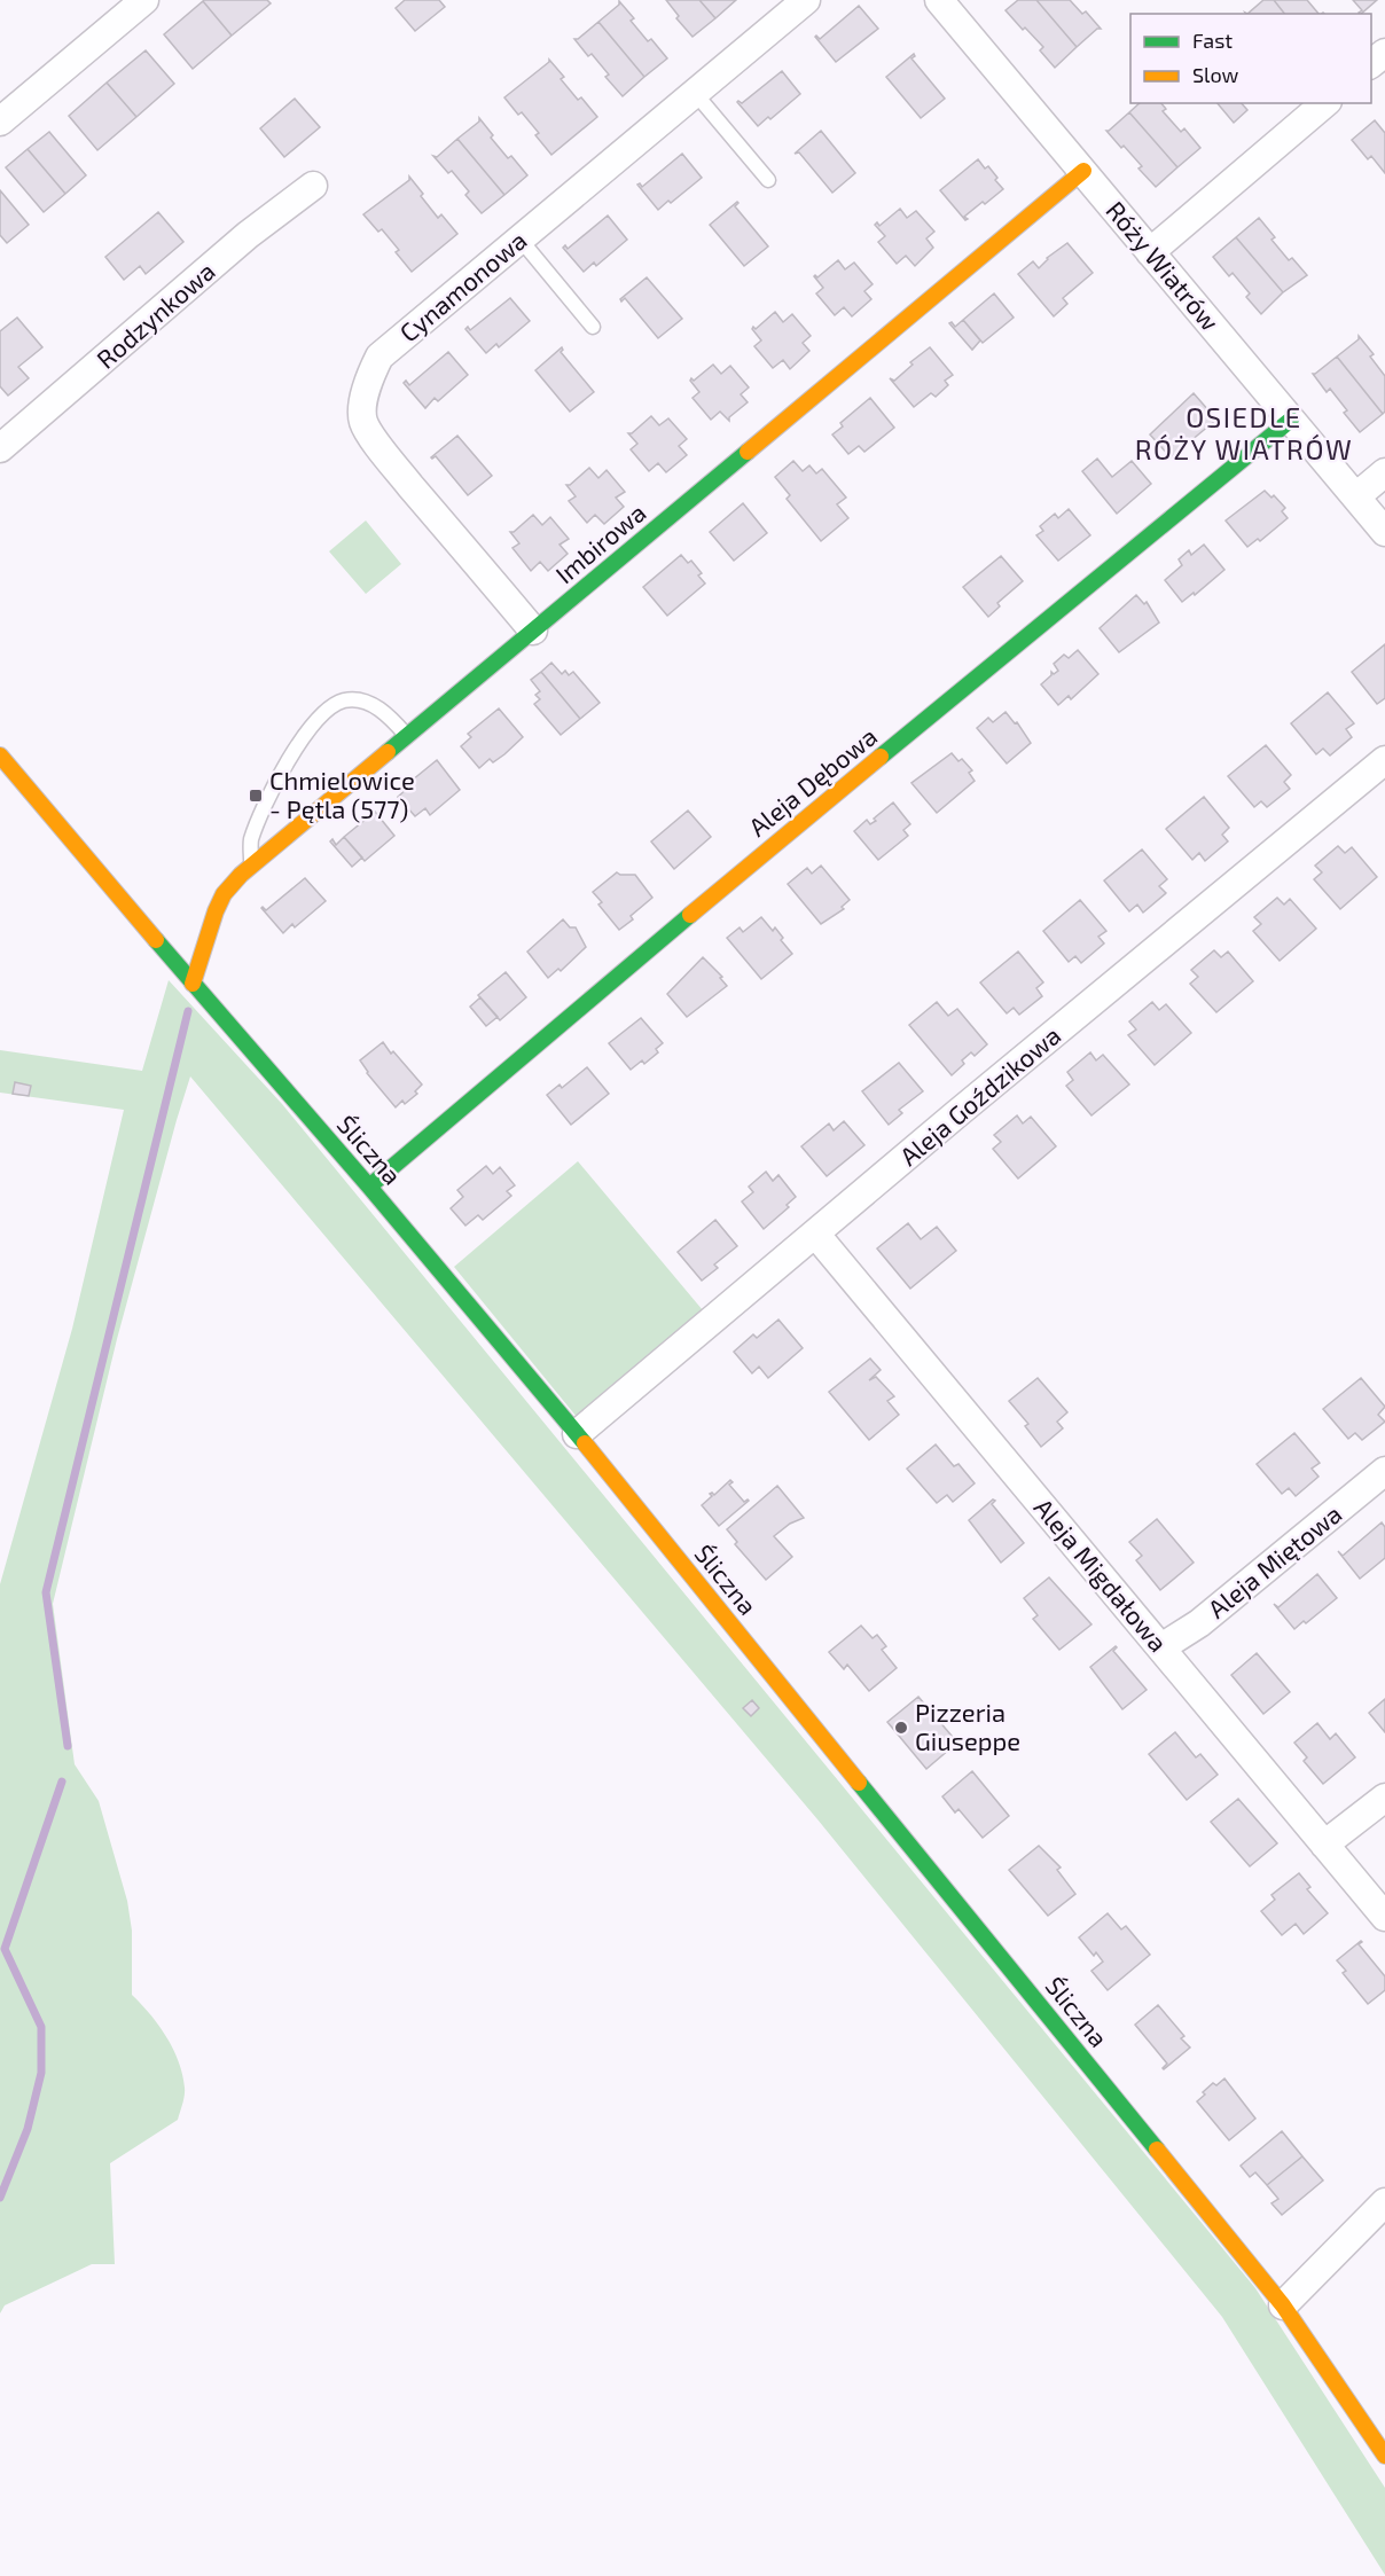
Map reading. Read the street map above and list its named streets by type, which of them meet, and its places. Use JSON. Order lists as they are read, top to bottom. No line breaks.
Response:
{"streets":{"street":["Róży Wiatrów","Cynamonowa","Rodzynkowa","Imbirowa","Aleja Dębowa","Aleja Goździkowa","Śliczna","Aleja Miętowa","Aleja Migdałowa"]},"crossings":[["Róży Wiatrów","Imbirowa"],["Róży Wiatrów","Aleja Dębowa"],["Cynamonowa","Imbirowa"],["Imbirowa","Śliczna"],["Aleja Dębowa","Śliczna"],["Aleja Goździkowa","Śliczna"],["Aleja Goździkowa","Aleja Migdałowa"],["Aleja Miętowa","Aleja Migdałowa"]],"districts":["OSIEDLE RÓŻY WIATRÓW"],"places":{"transit":["Chmielowice - Pętla (577)"],"other":["Pizzeria Giuseppe"]},"legend":["Fast","Slow"]}
